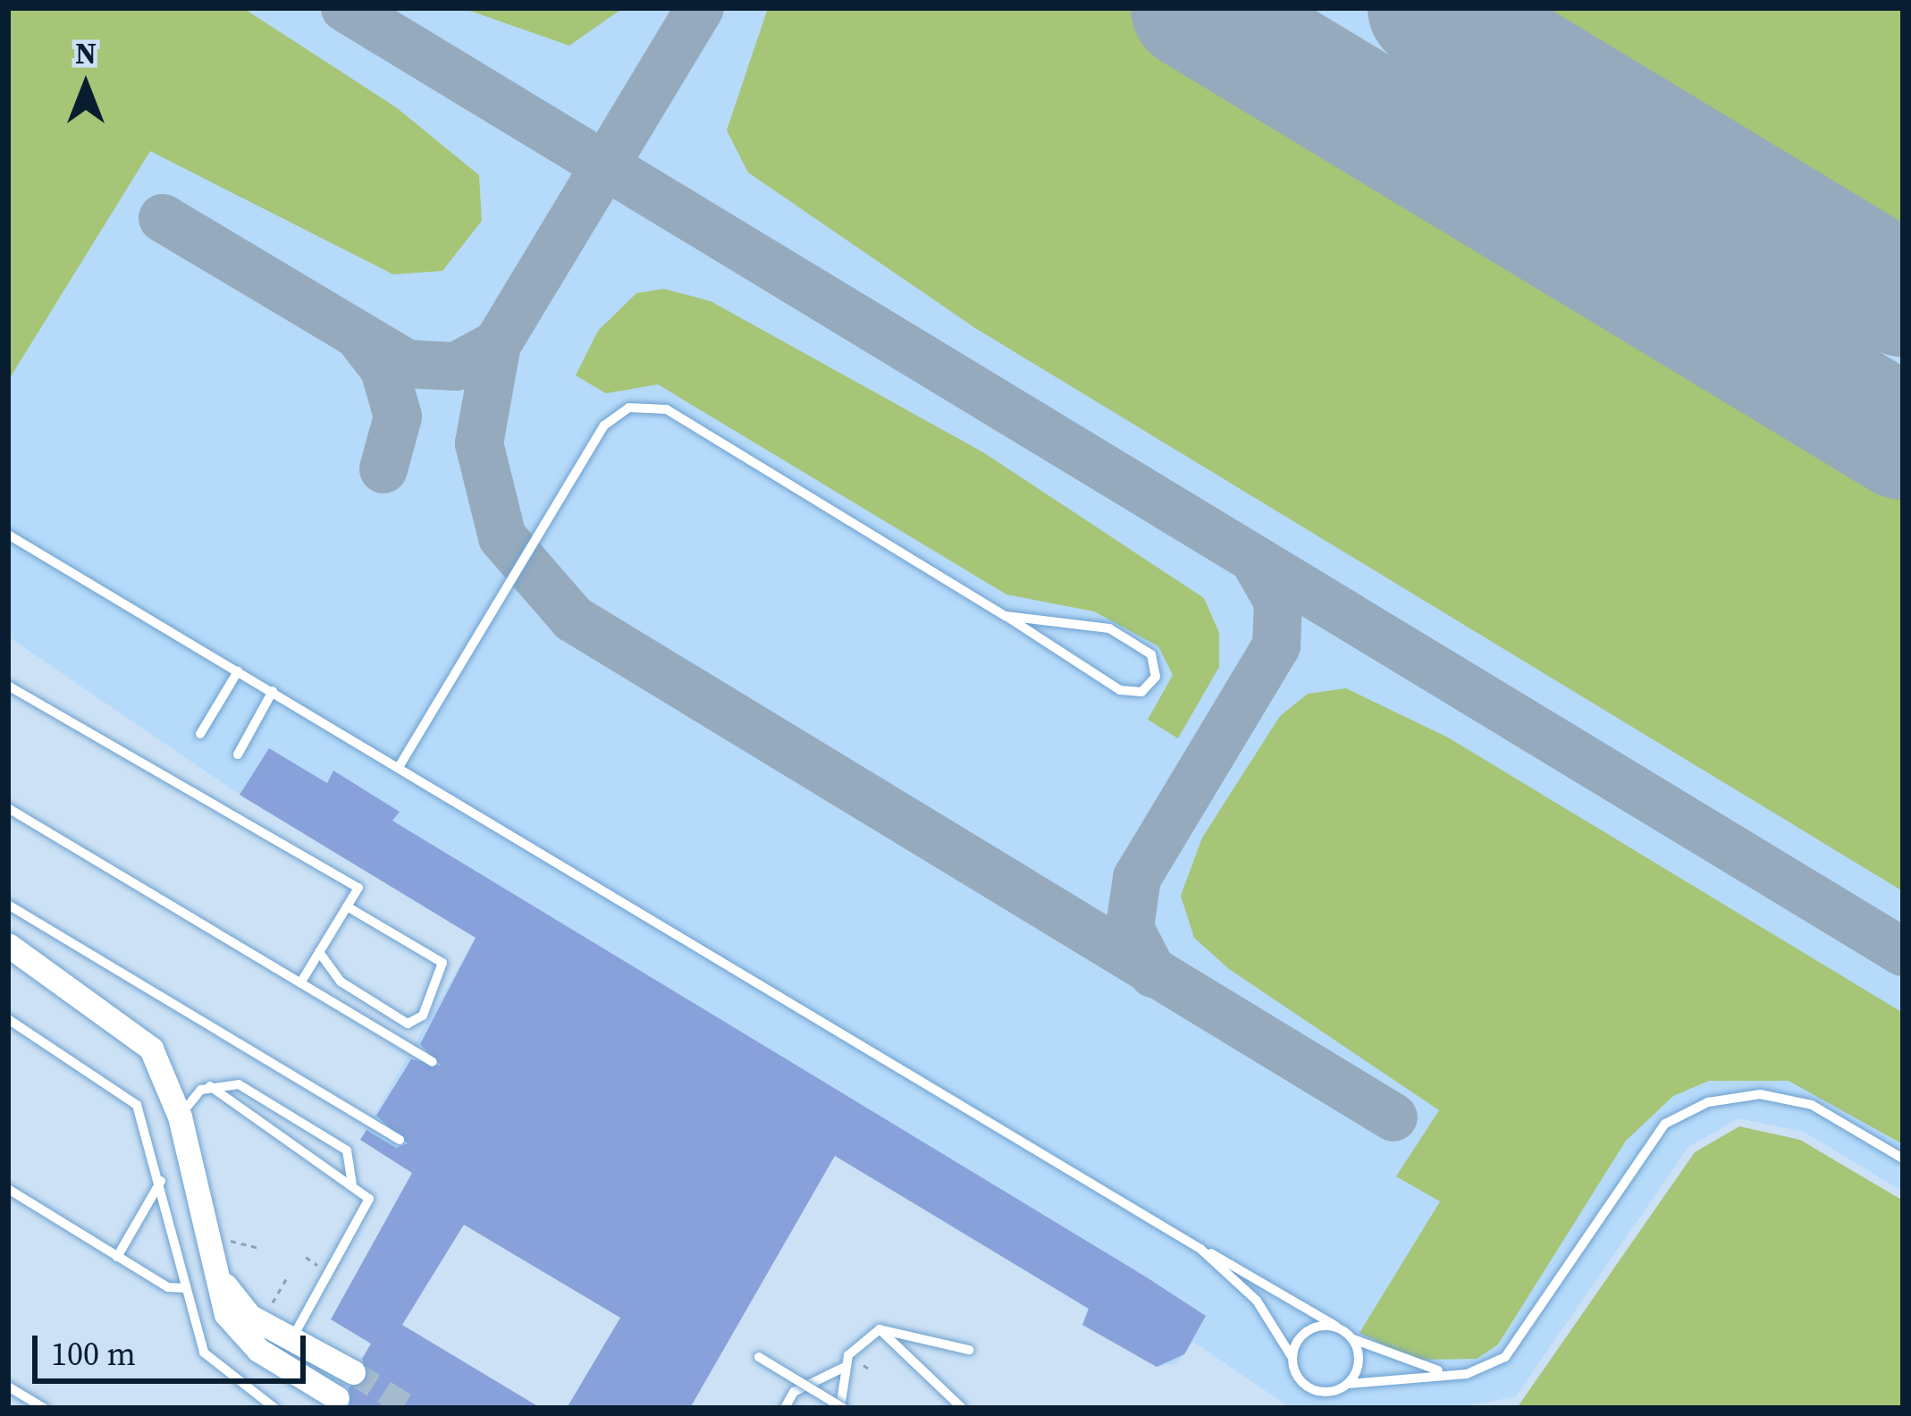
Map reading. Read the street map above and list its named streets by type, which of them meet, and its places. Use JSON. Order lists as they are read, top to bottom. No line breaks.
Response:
{"scale_bar":"100 m","north":"top"}
